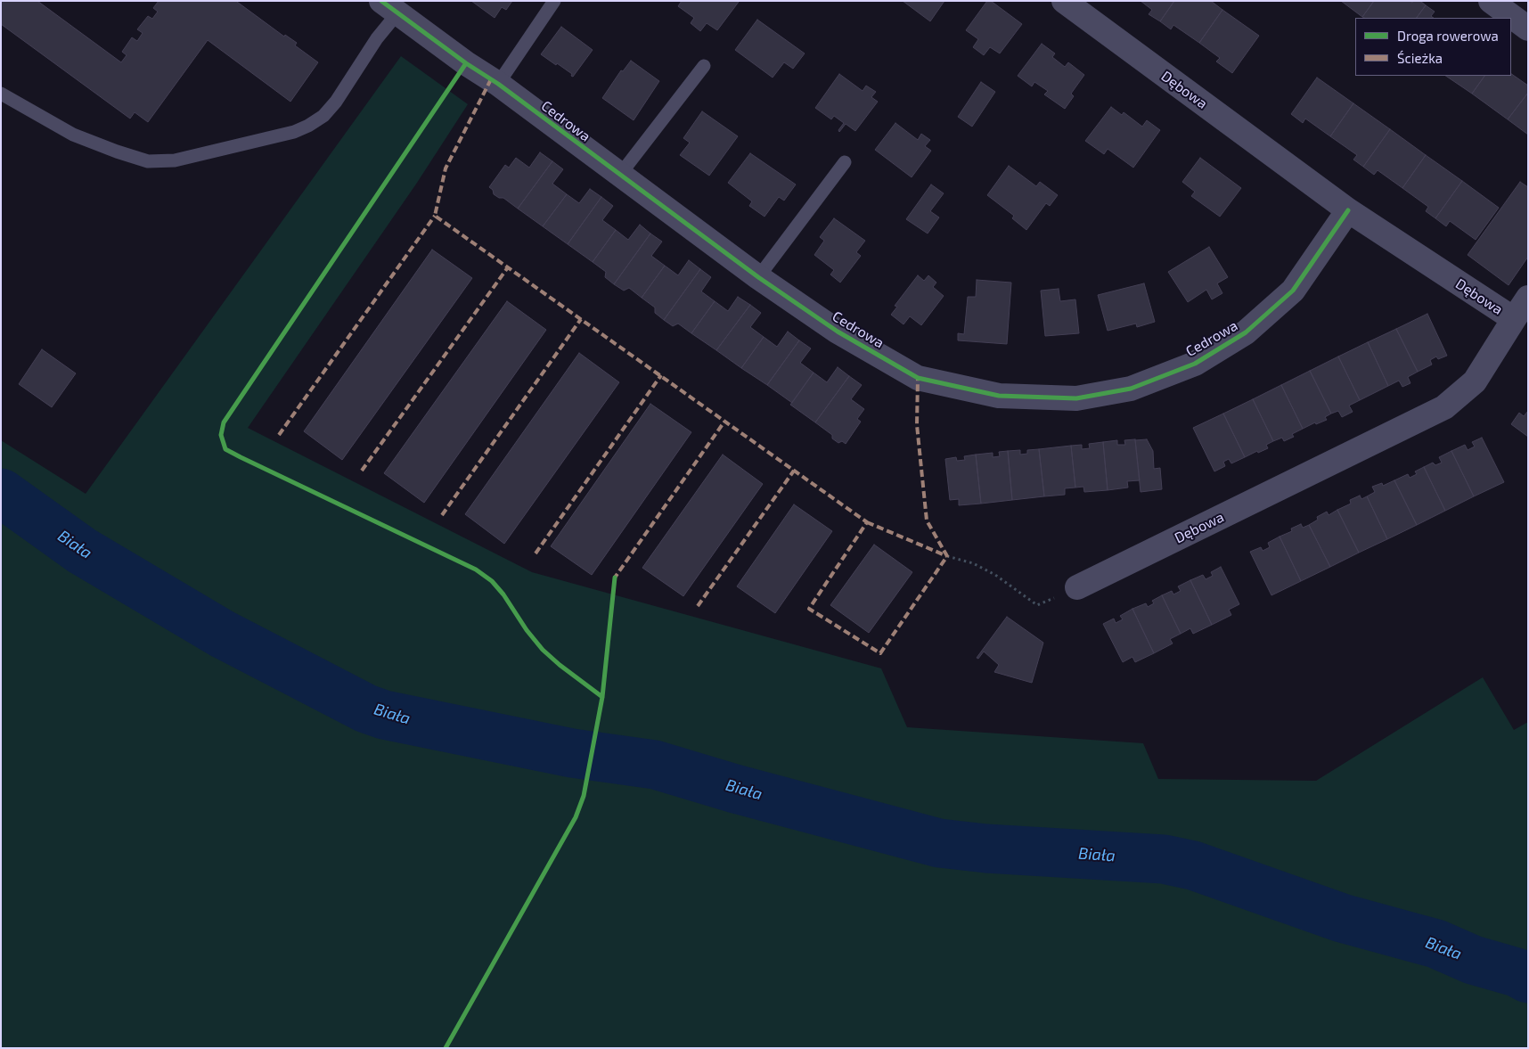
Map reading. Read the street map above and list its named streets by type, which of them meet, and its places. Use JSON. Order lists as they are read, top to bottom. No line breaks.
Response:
{"streets":{"street":["Dębowa","Cedrowa"]},"crossings":[["Dębowa","Cedrowa"]],"water":["Biała"],"legend":["Droga rowerowa","Ścieżka"]}
